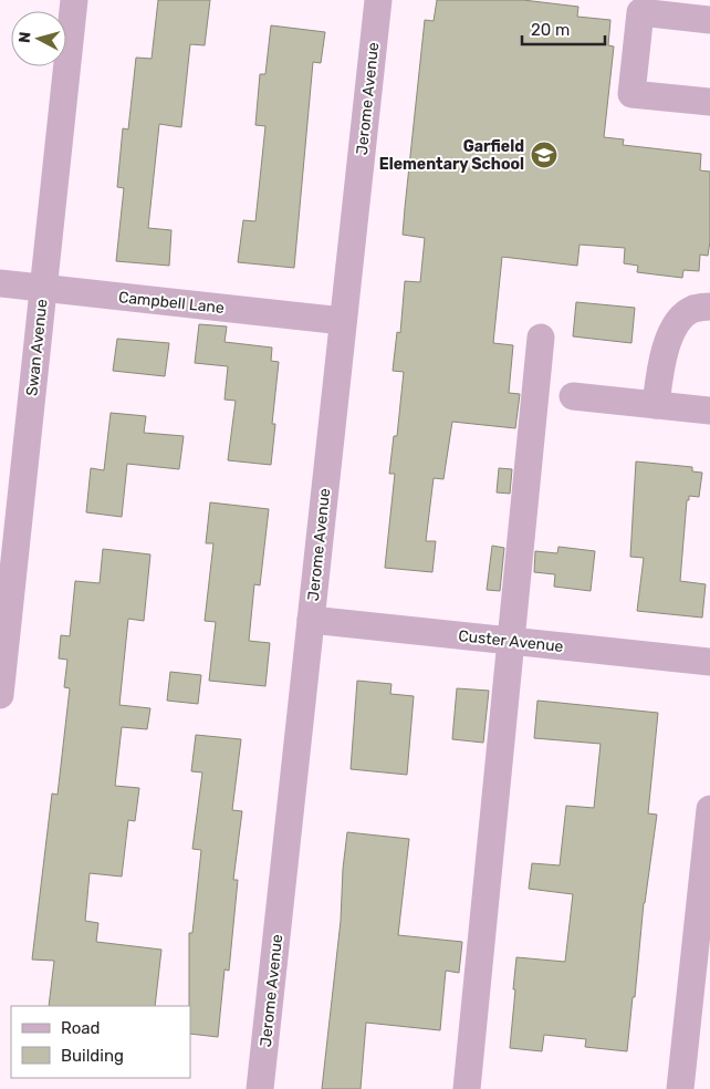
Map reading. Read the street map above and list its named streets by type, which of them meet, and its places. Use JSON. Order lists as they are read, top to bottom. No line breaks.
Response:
{"streets":{"street":["Jerome Avenue","Campbell Lane","Swan Avenue","Custer Avenue"]},"crossings":[["Jerome Avenue","Campbell Lane"],["Jerome Avenue","Custer Avenue"],["Campbell Lane","Swan Avenue"]],"places":{"school or university":["Garfield Elementary School"]},"legend":["Road","Building"],"scale_bar":"20 m","north":"left"}
